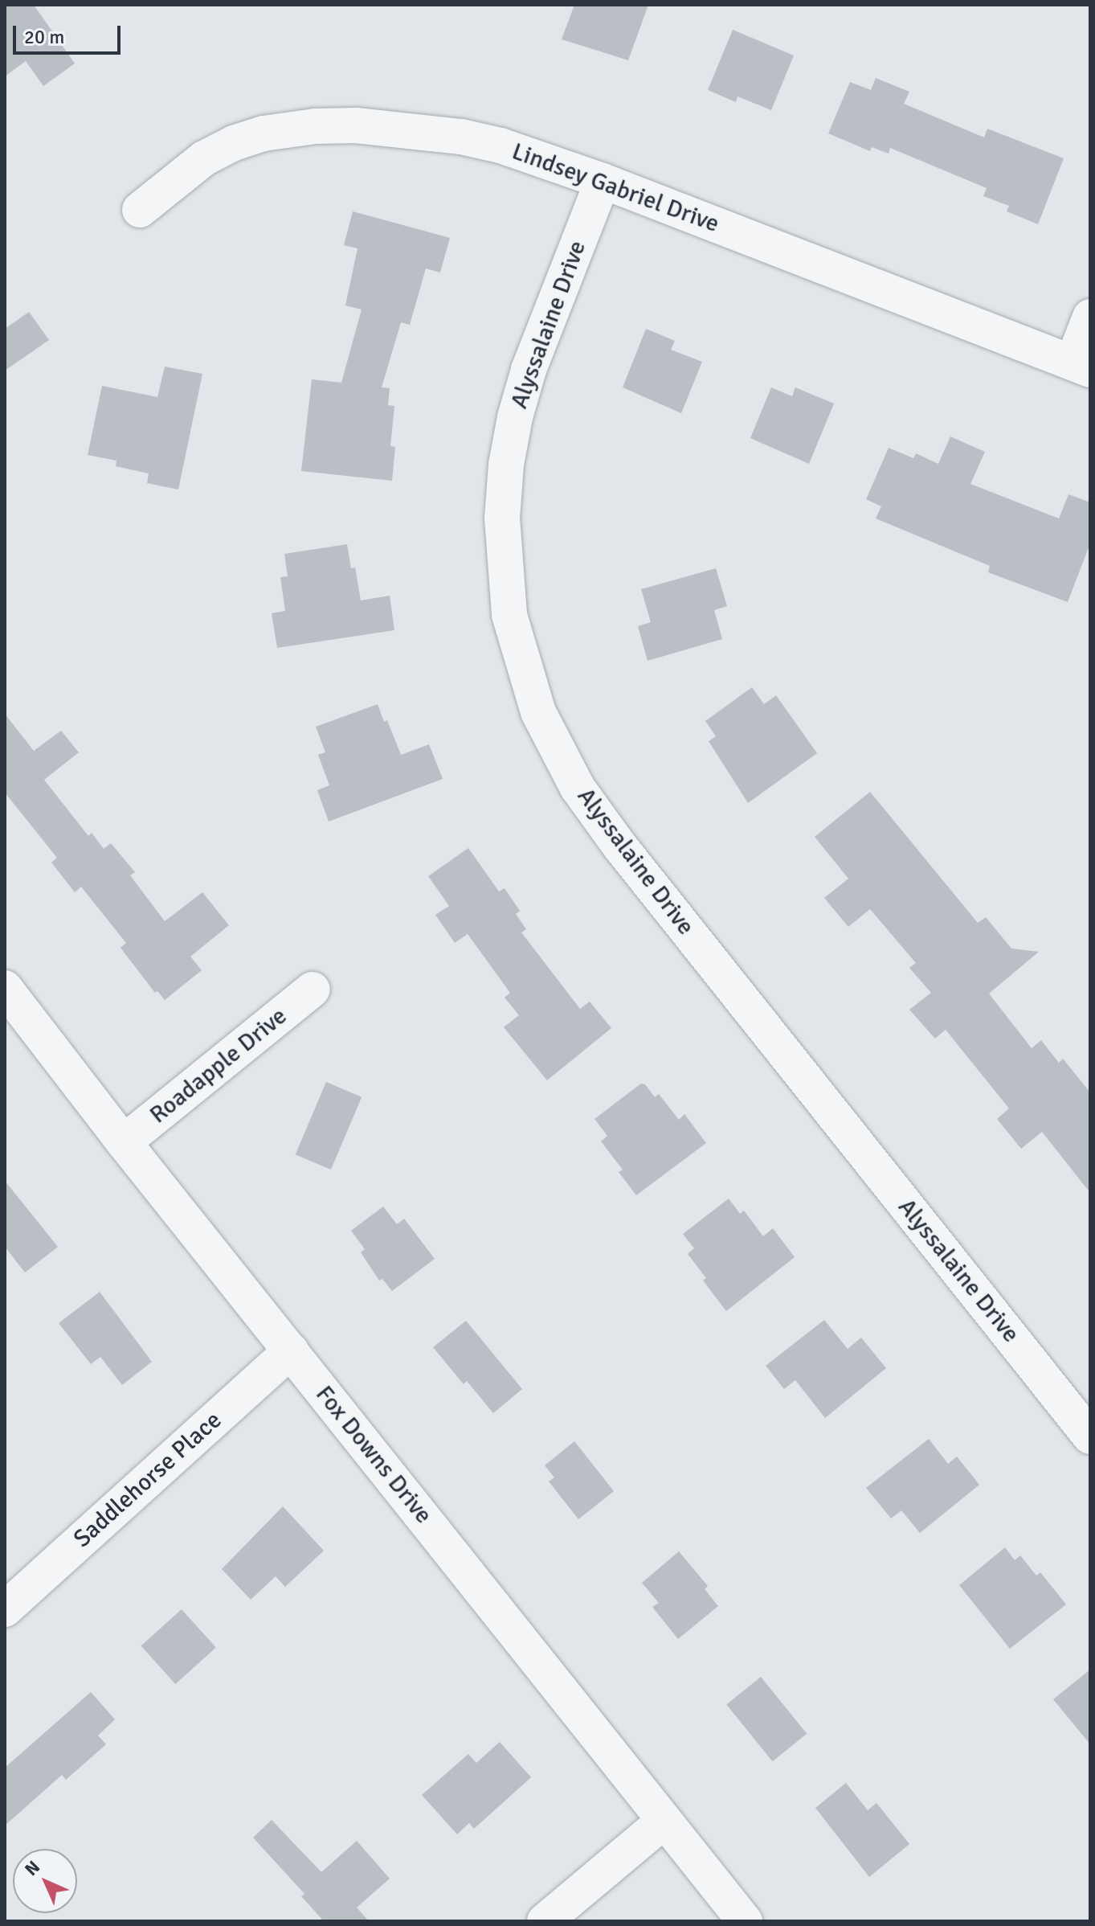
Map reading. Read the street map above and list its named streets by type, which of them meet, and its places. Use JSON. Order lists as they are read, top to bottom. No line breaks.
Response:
{"streets":{"street":["Lindsey Gabriel Drive","Alyssalaine Drive","Roadapple Drive","Fox Downs Drive","Saddlehorse Place"]},"crossings":[["Lindsey Gabriel Drive","Alyssalaine Drive"],["Roadapple Drive","Fox Downs Drive"],["Fox Downs Drive","Saddlehorse Place"]],"scale_bar":"20 m","north":"top left"}
